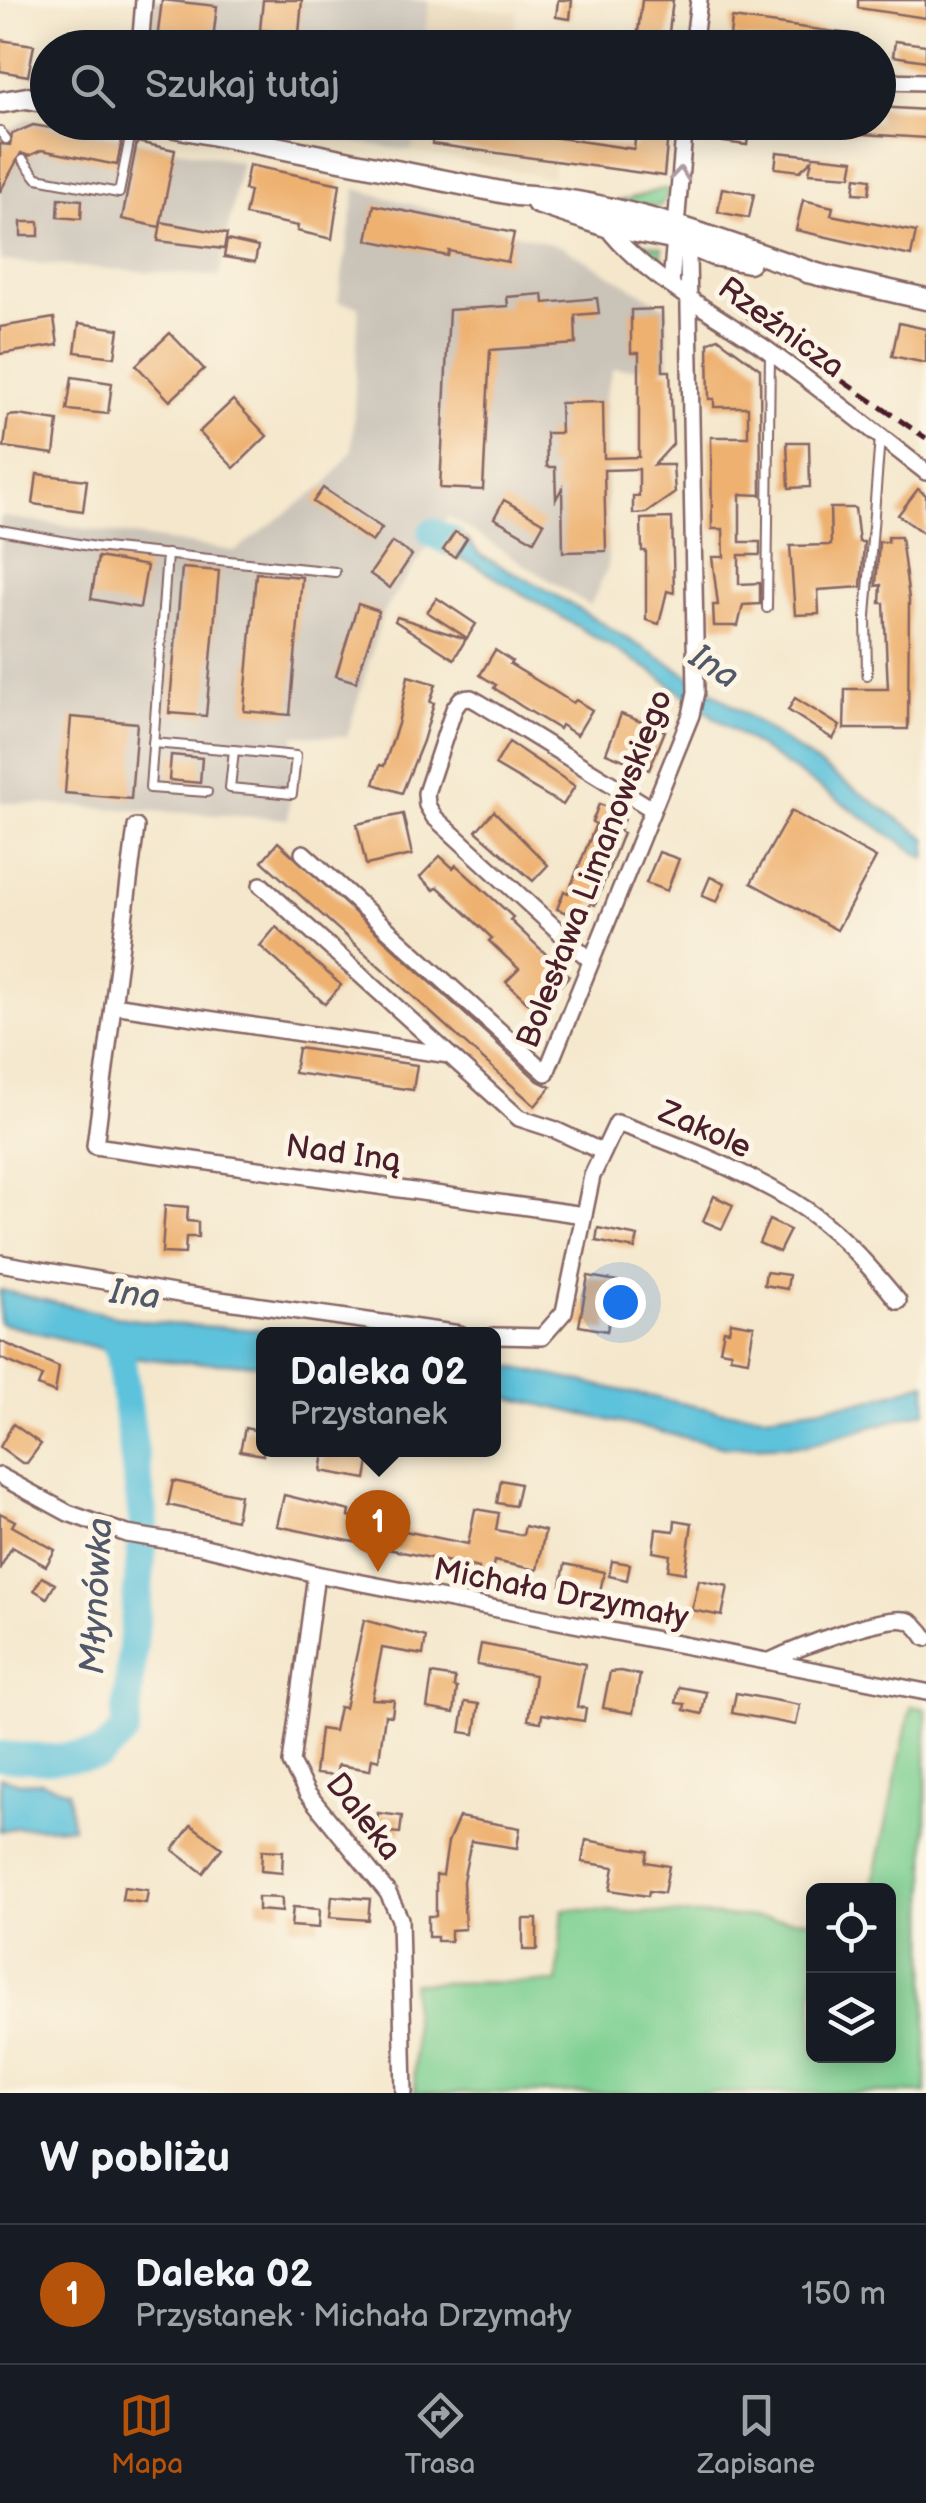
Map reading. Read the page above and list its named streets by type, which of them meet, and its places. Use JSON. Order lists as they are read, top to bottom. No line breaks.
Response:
{"streets":{"street":["Rzeźnicza","Bolesława Limanowskiego","Zakole","Nad Iną","Michała Drzymały","Daleka"]},"crossings":[["Rzeźnicza","Bolesława Limanowskiego"],["Michała Drzymały","Daleka"]],"water":["Ina","Młynówka"],"page":{"search":"Szukaj tutaj","popup":["Daleka 02","Przystanek"],"pins":"1","heading":"W pobliżu","list":[{"mark":"1","name":"Daleka 02","note":"Przystanek · Michała Drzymały","value":"150 m"}],"nav":["Mapa","Trasa","Zapisane"]}}
